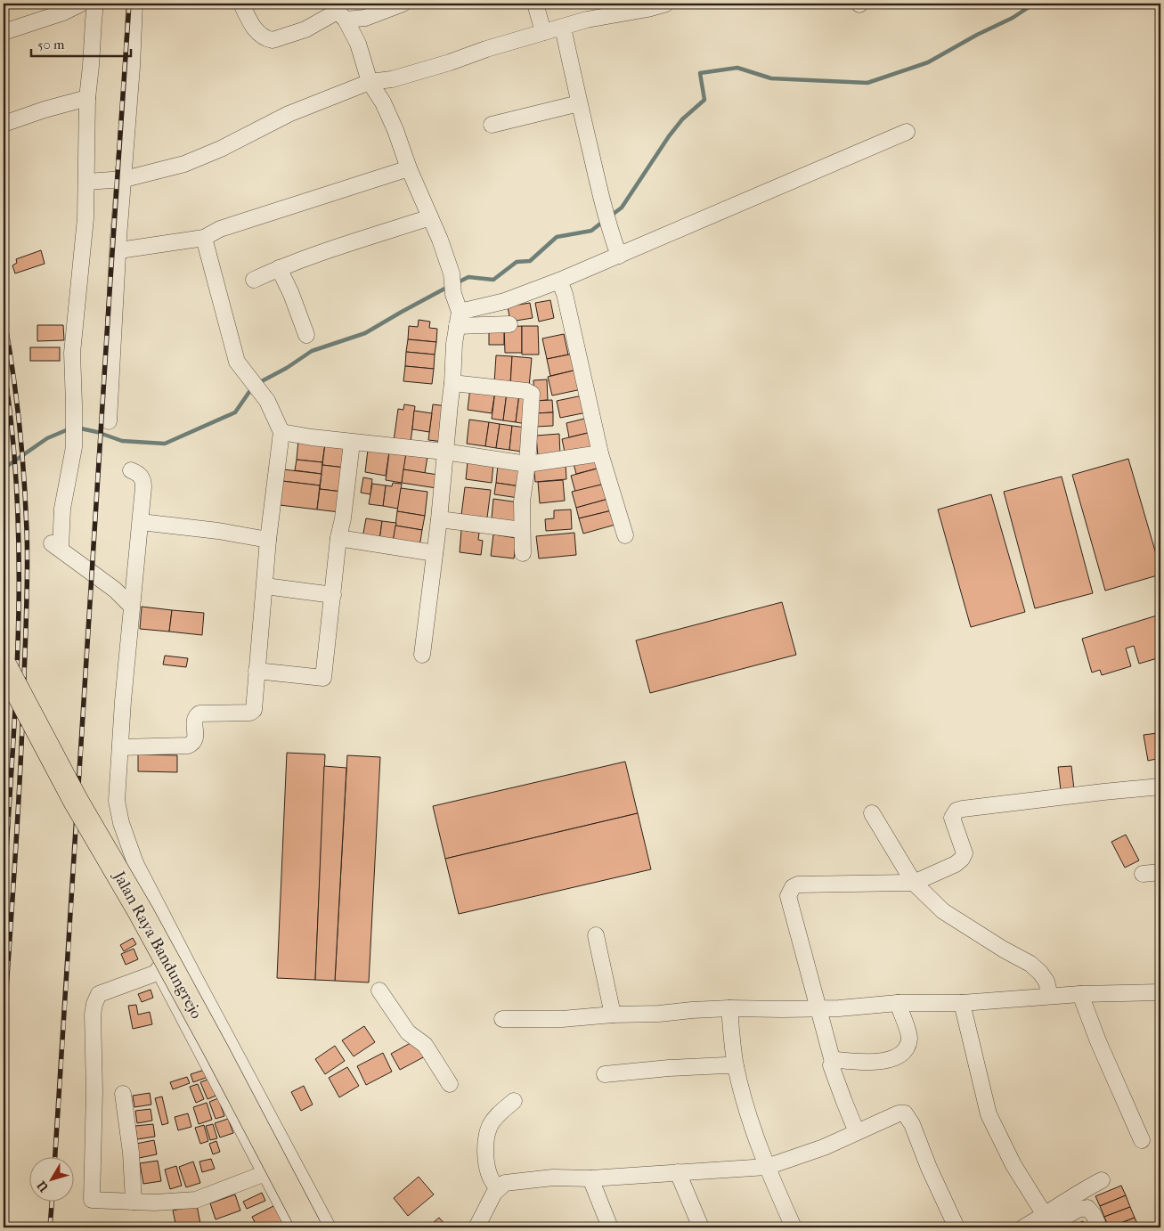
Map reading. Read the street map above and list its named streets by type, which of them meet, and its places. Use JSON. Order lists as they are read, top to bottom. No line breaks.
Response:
{"streets":{"main road":["Jalan Raya Bandungrejo"]},"scale_bar":"50 m","north":"bottom left"}
